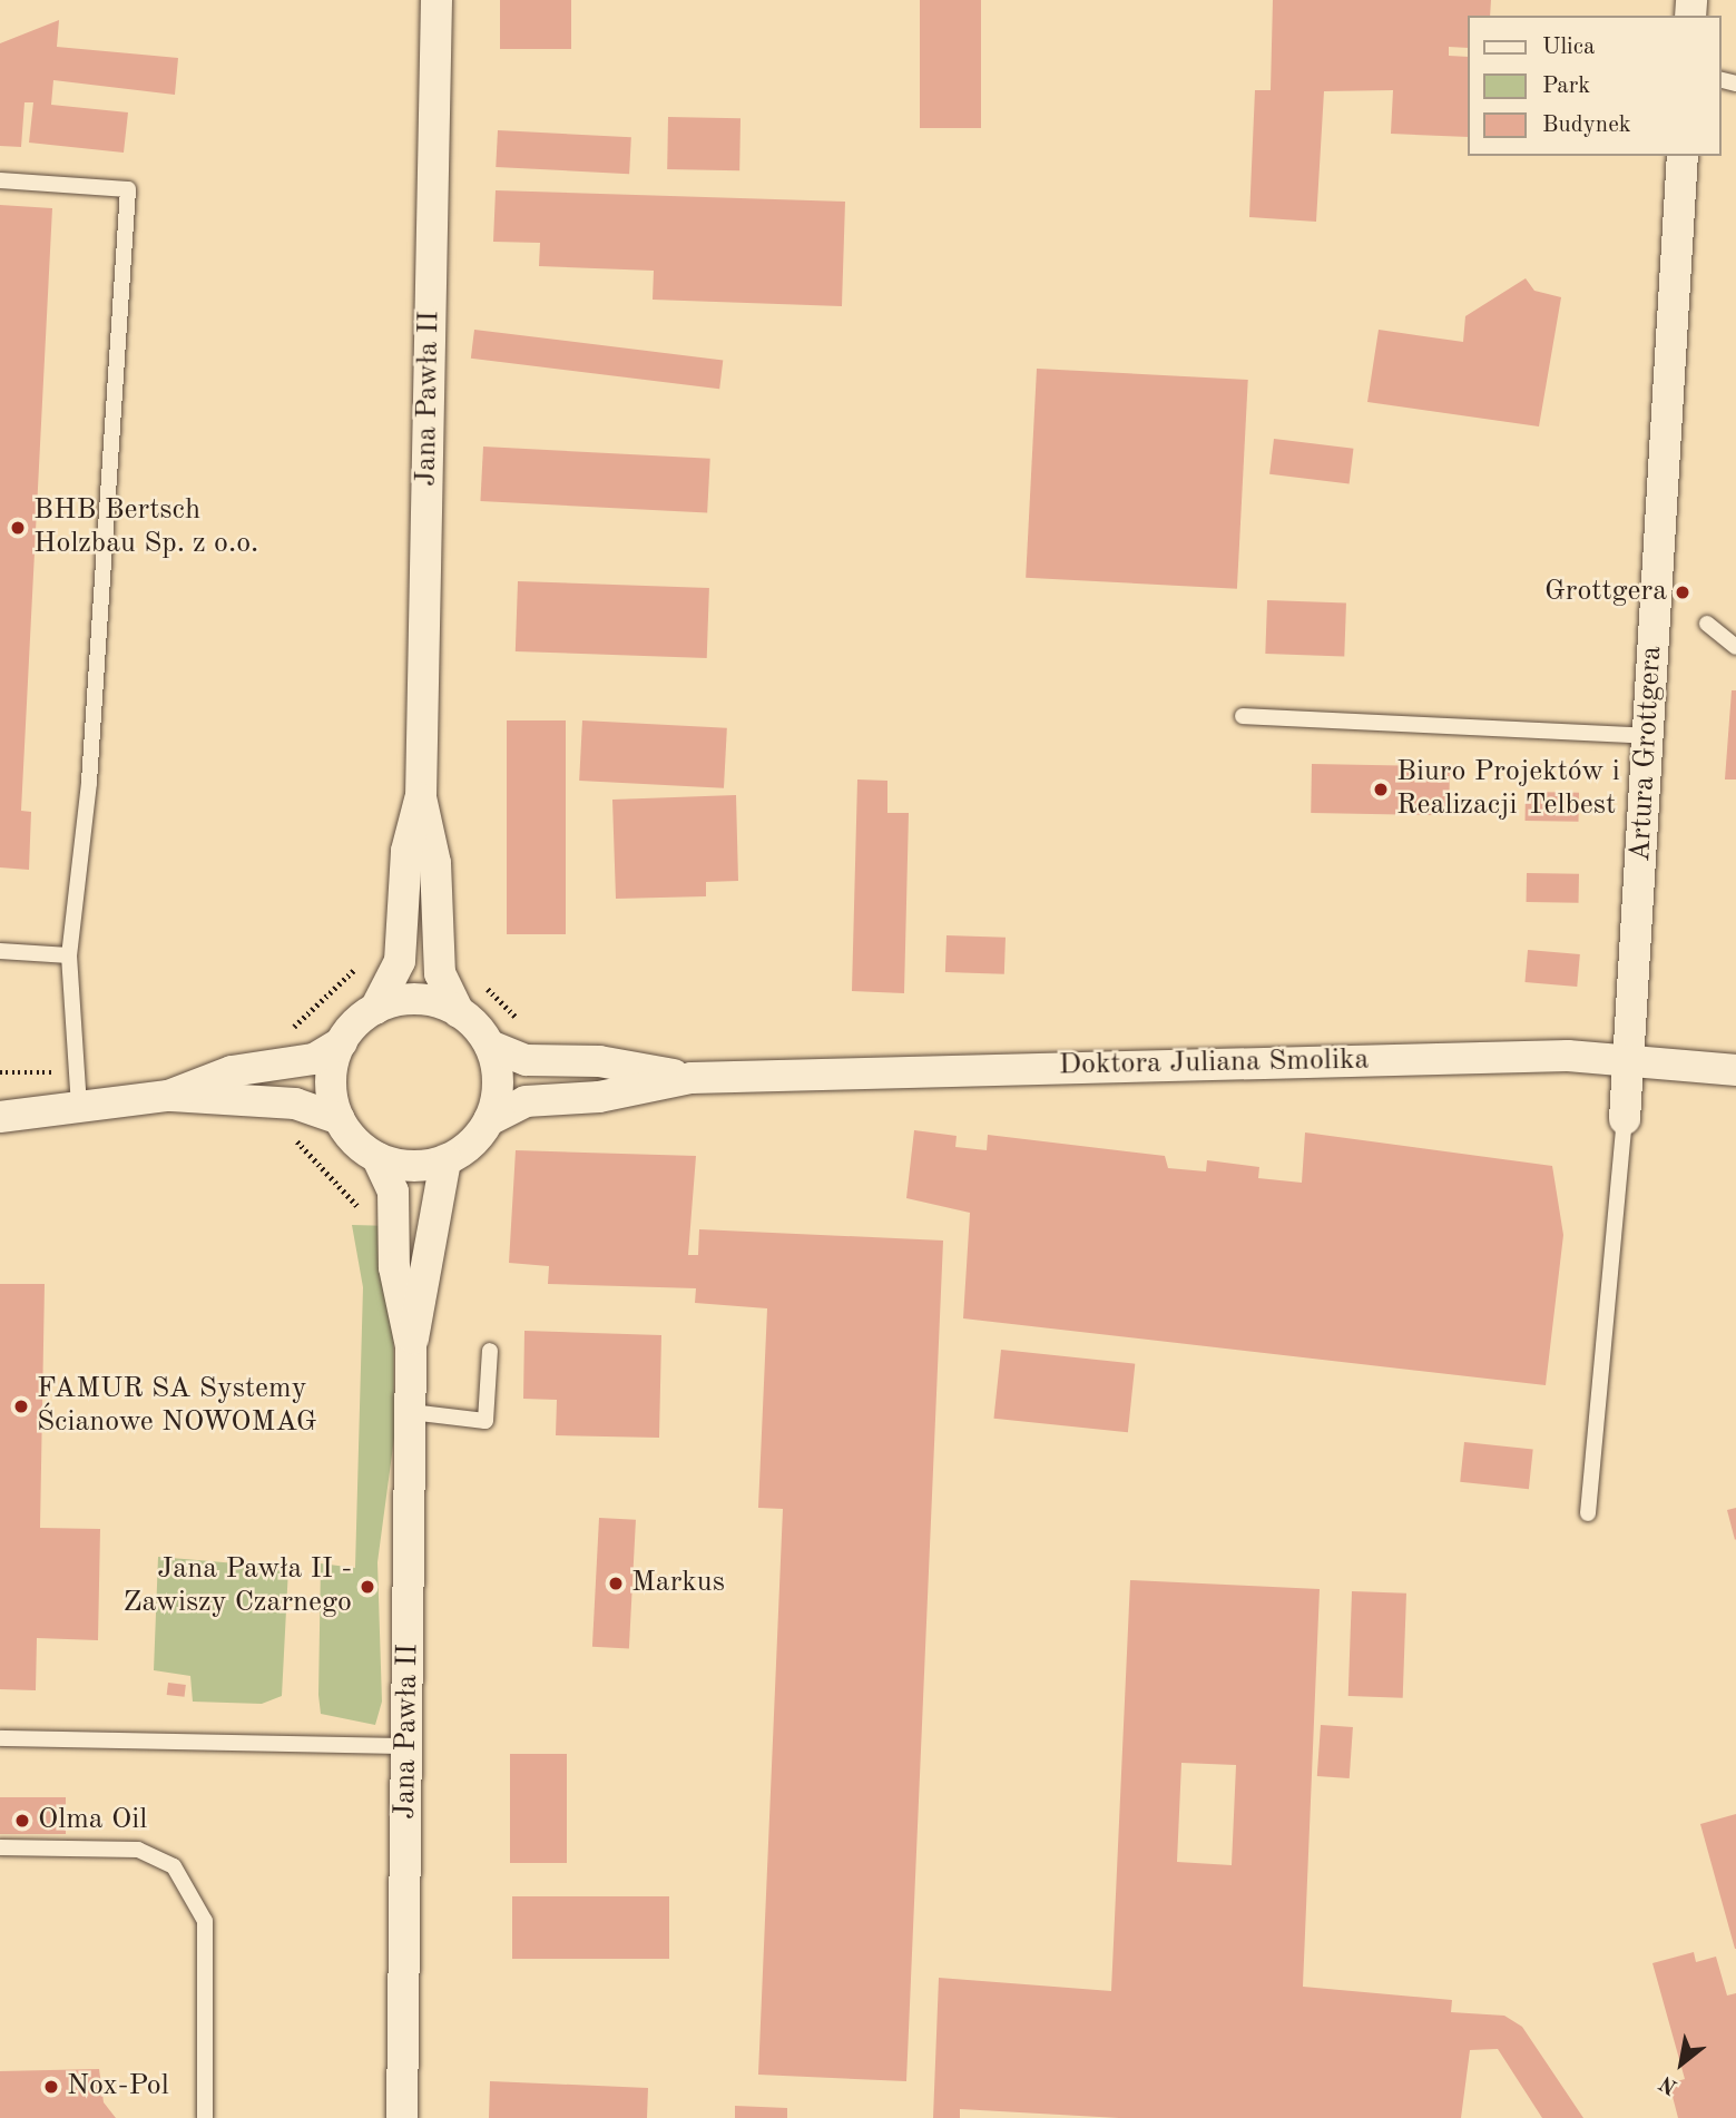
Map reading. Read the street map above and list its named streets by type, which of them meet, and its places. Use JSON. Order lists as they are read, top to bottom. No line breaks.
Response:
{"streets":{"street":["Jana Pawła II","Artura Grottgera","Doktora Juliana Smolika"]},"crossings":[["Jana Pawła II","Doktora Juliana Smolika"],["Artura Grottgera","Doktora Juliana Smolika"]],"places":["BHB Bertsch Holzbau Sp. z o.o.","Grottgera","Biuro Projektów i Realizacji Telbest","FAMUR SA Systemy Ścianowe NOWOMAG","Markus","Jana Pawła II - Zawiszy Czarnego","Olma Oil","Nox-Pol"],"legend":["Ulica","Park","Budynek"],"north":"bottom left"}
